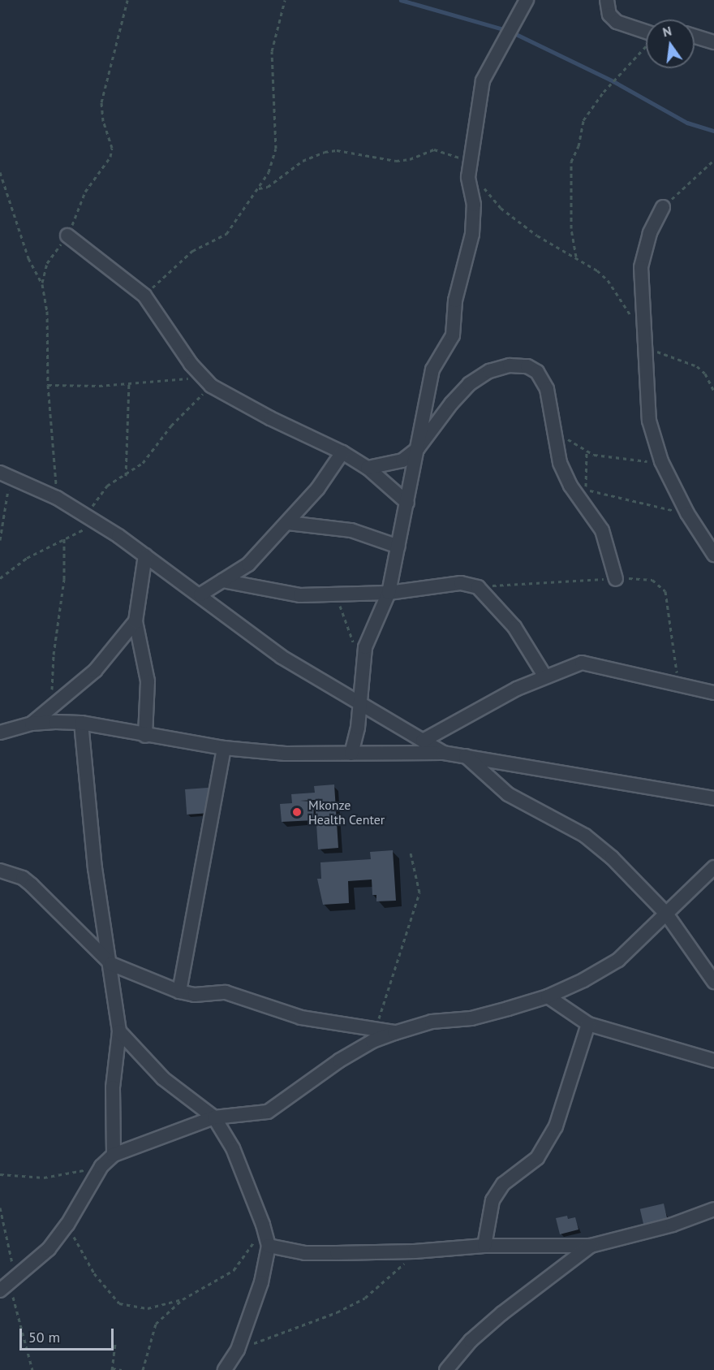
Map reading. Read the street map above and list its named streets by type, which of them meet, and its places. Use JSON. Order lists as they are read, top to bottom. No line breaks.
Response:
{"places":["Mkonze Health Center"],"scale_bar":"50 m","north":"top"}
